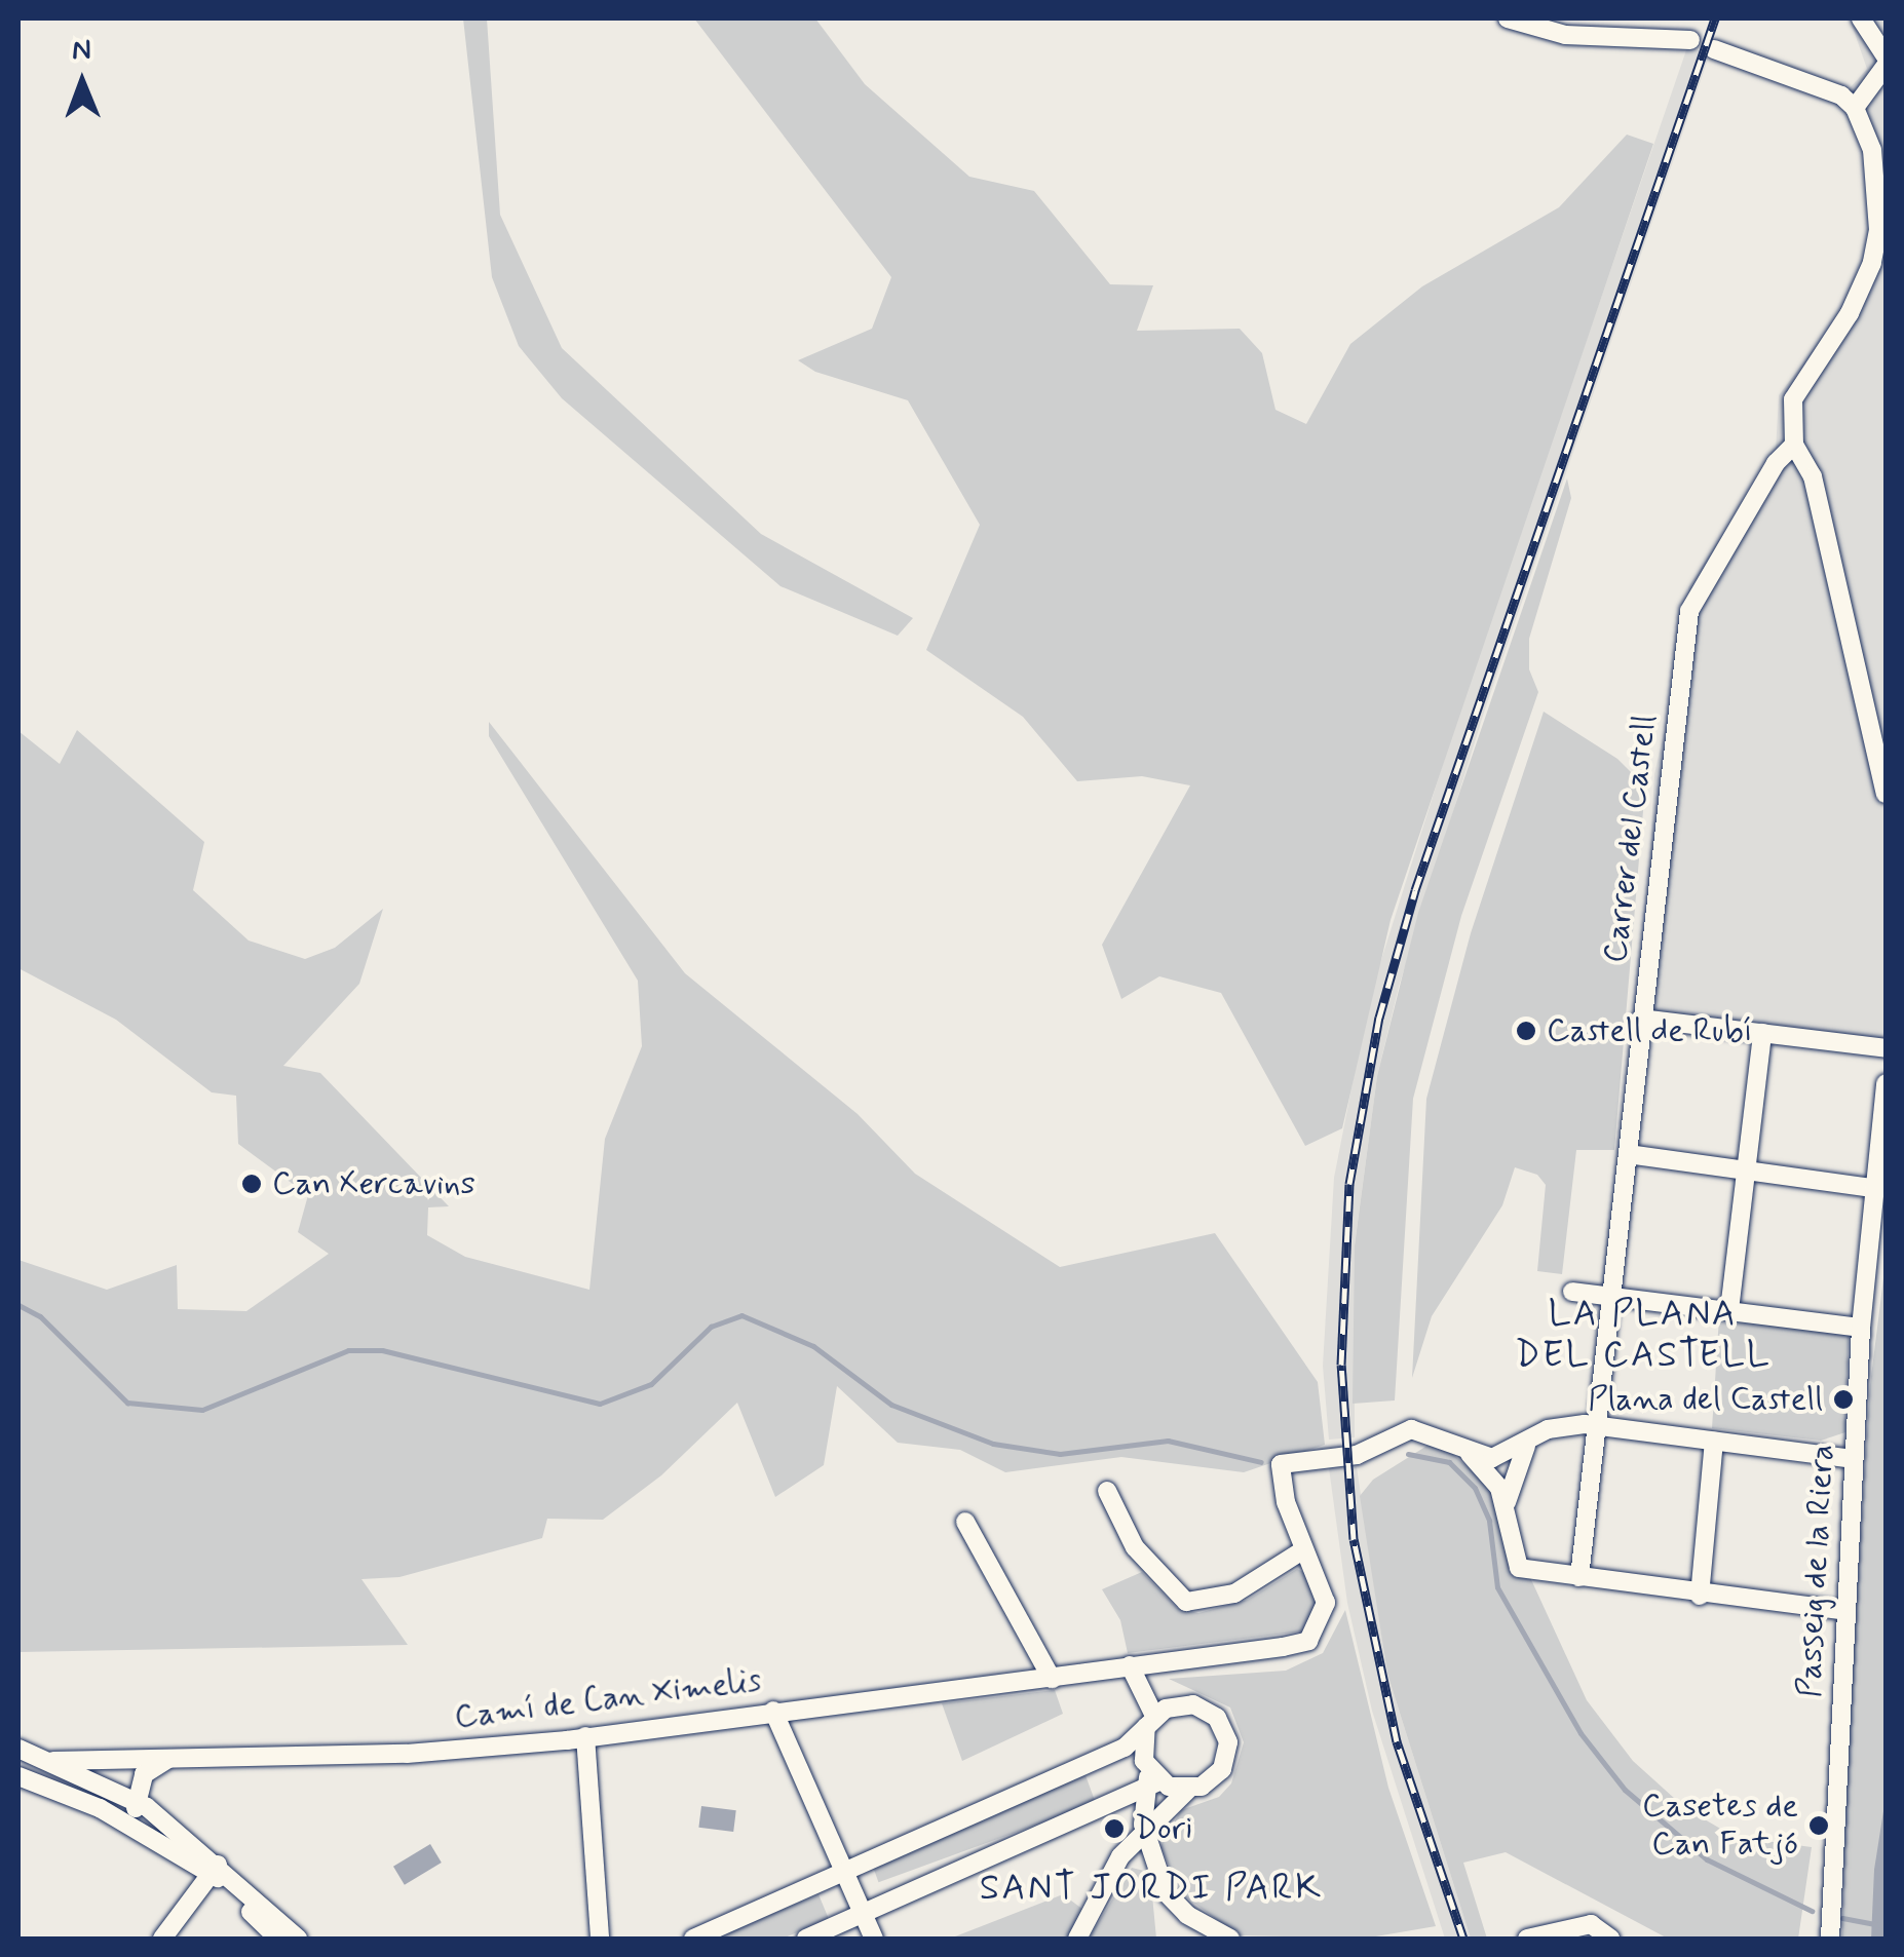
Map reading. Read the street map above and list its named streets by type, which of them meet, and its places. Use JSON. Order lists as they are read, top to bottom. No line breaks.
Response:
{"streets":{"street":["Carrer del Castell","Passeig de la Riera","Camí de Can Ximelis"]},"districts":["LA PLANA DEL CASTELL","SANT JORDI PARK"],"places":["Castell de Rubí","Can Xercavins","Plana del Castell","Casetes de Can Fatjó","Dori"],"north":"top"}
